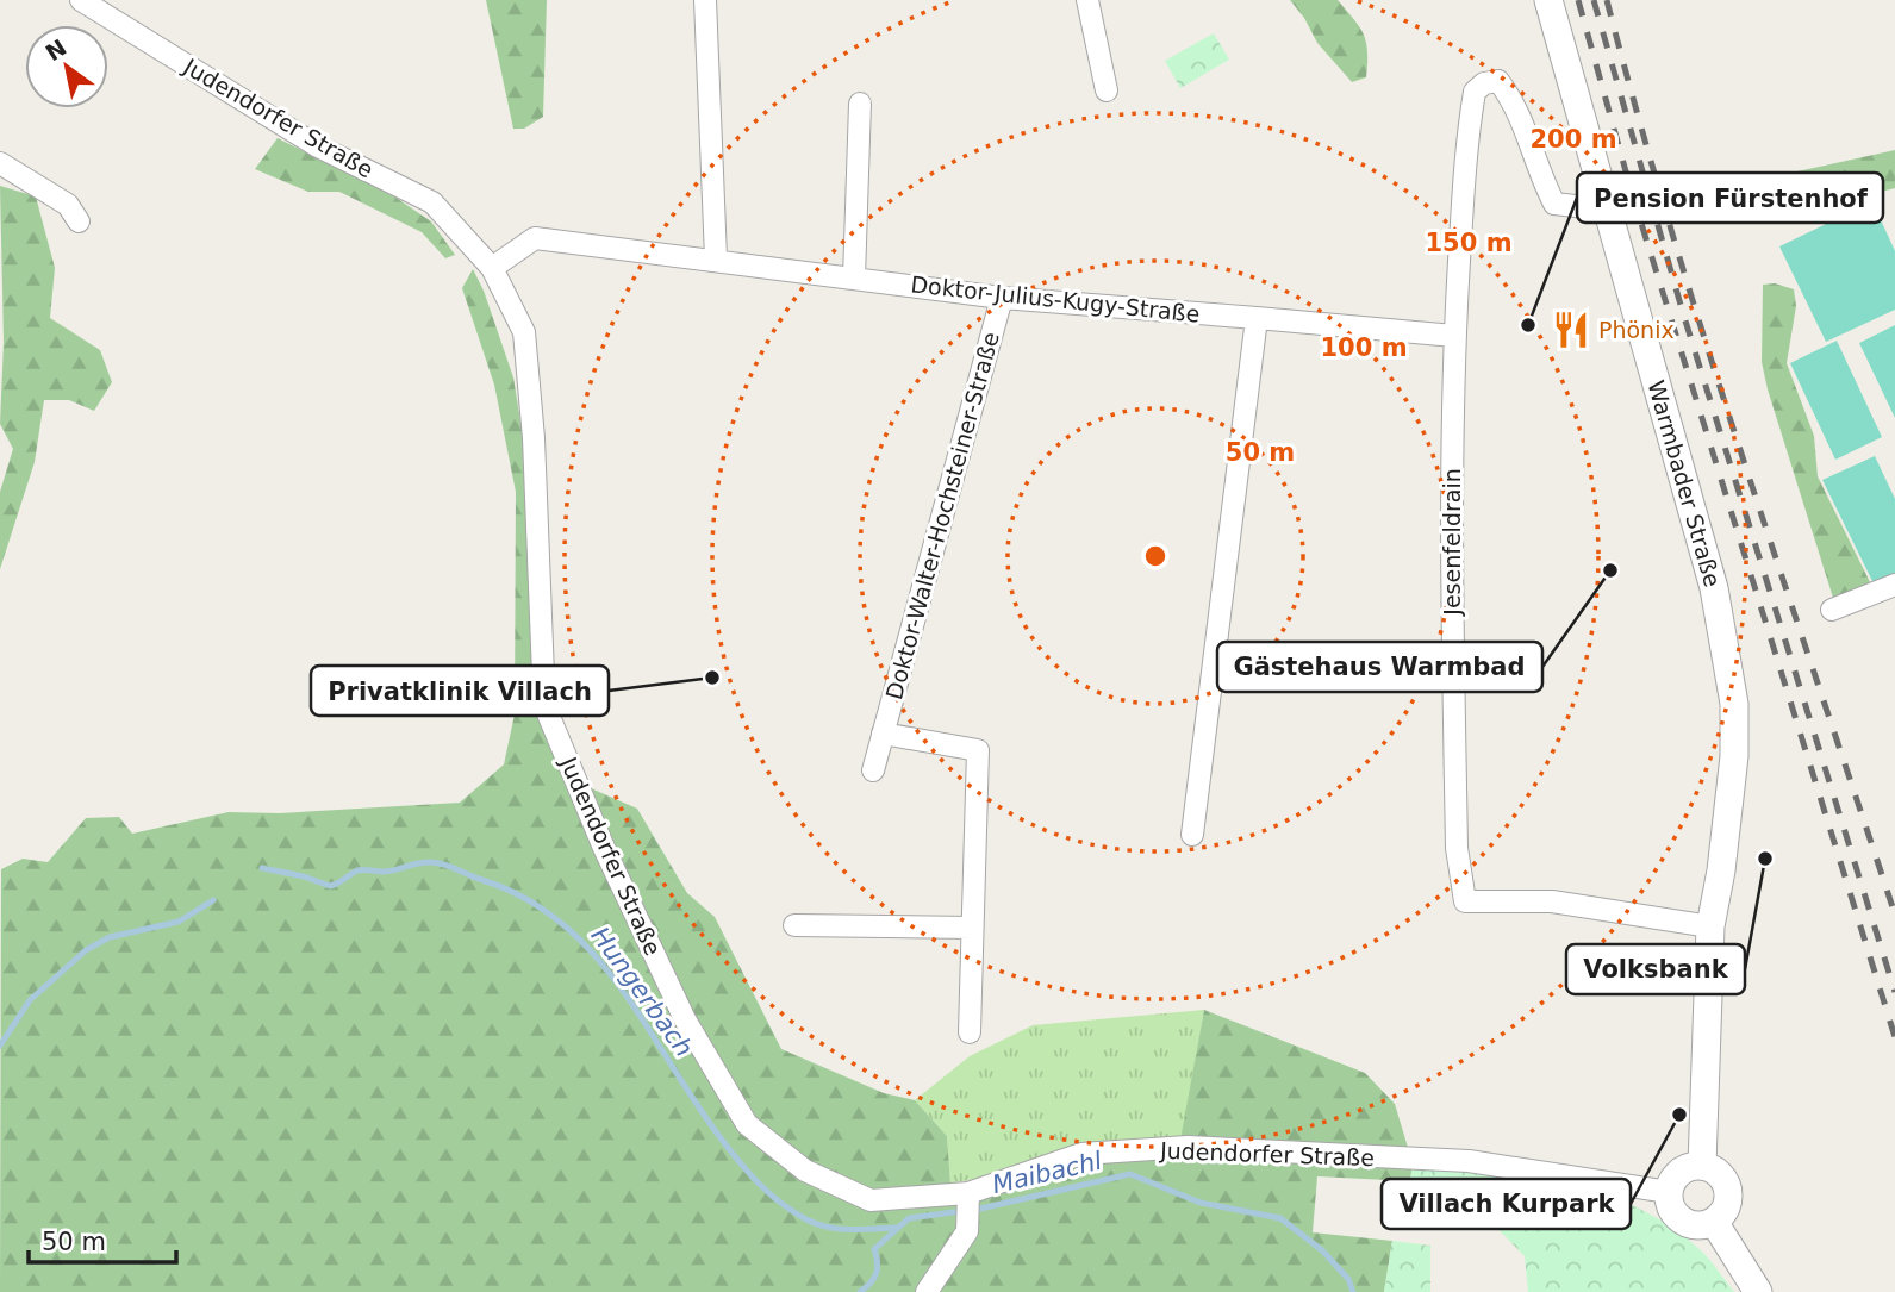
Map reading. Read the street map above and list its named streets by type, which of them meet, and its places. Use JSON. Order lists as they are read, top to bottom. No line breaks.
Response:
{"streets":{"street":["Judendorfer Straße","Doktor-Julius-Kugy-Straße","Warmbader Straße","Doktor-Walter-Hochsteiner-Straße","Jesenfeldrain"]},"crossings":[["Judendorfer Straße","Doktor-Julius-Kugy-Straße"],["Judendorfer Straße","Warmbader Straße"],["Doktor-Julius-Kugy-Straße","Doktor-Walter-Hochsteiner-Straße"],["Warmbader Straße","Jesenfeldrain"]],"water":["Hungerbach","Maibachl"],"places":{"other":["Pension Fürstenhof","Gästehaus Warmbad","Privatklinik Villach","Volksbank","Villach Kurpark"],"restaurant":["Phönix"]},"scale_bar":"50 m","north":"top left","rings":["200 m","150 m","100 m","50 m"]}
